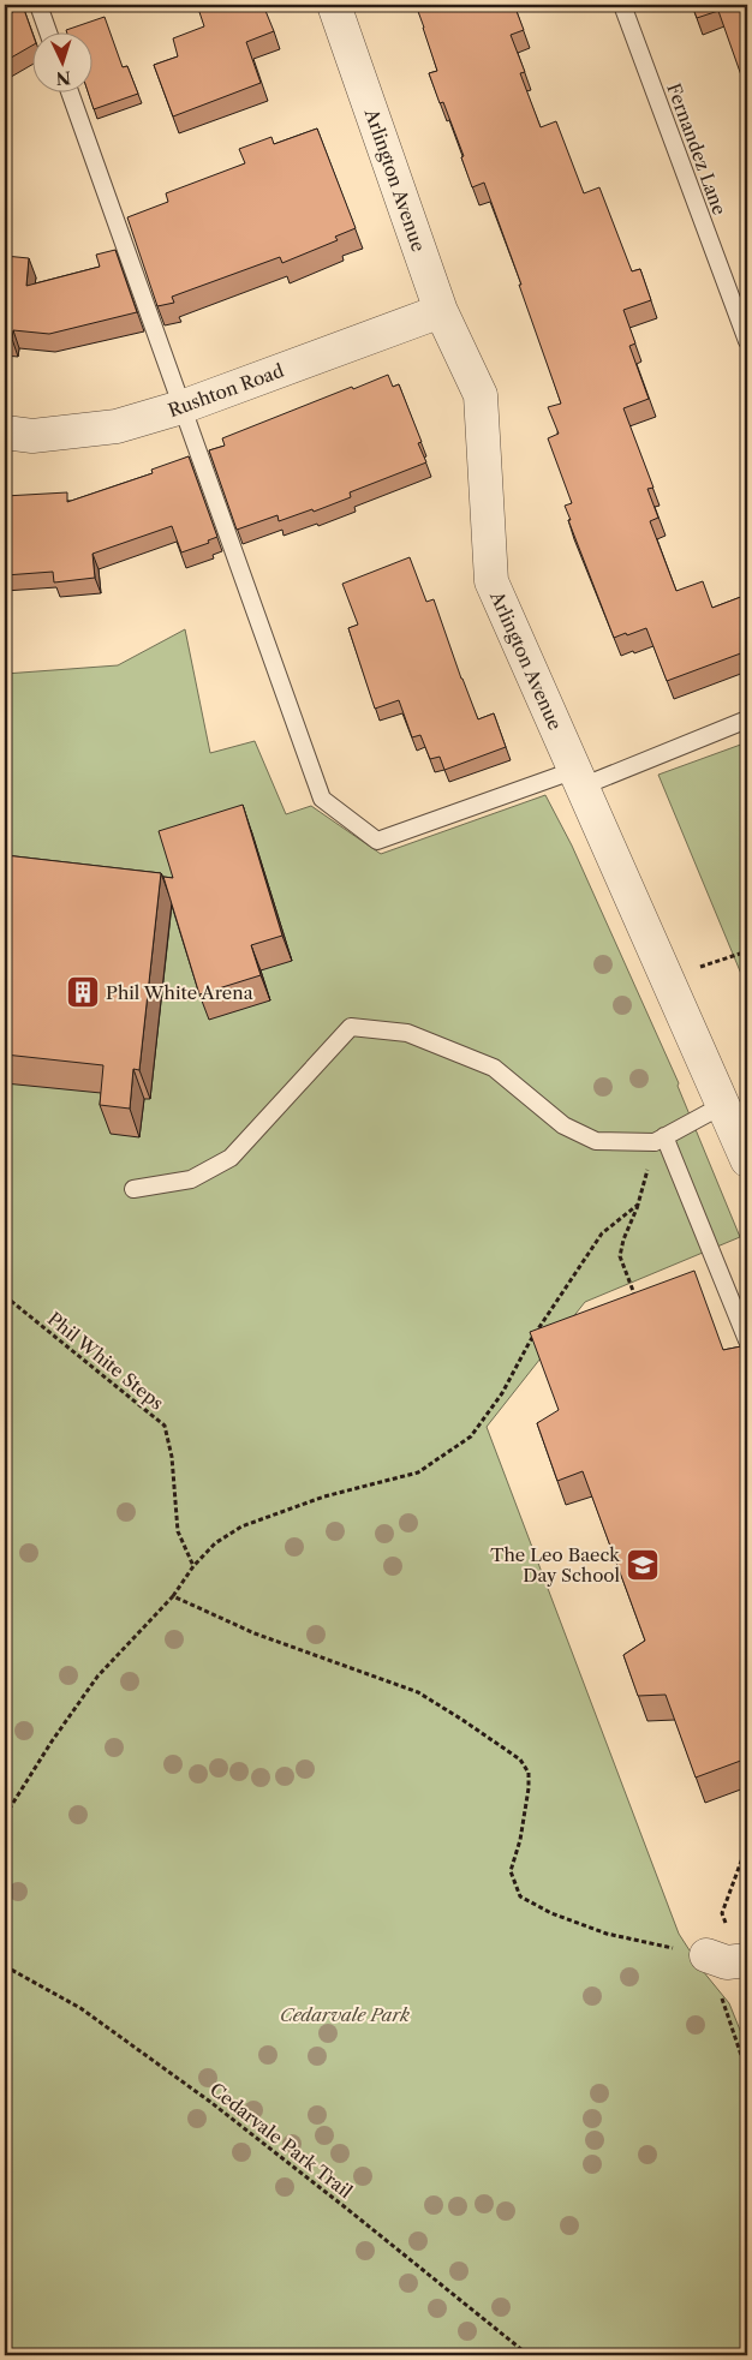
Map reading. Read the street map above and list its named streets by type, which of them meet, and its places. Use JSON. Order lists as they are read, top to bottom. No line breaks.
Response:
{"streets":{"street":["Arlington Avenue","Rushton Road"],"lane":["Fernandez Lane"],"path":["Phil White Steps","Cedarvale Park Trail"]},"crossings":[["Arlington Avenue","Rushton Road"]],"parks":["Cedarvale Park"],"places":{"building":["Phil White Arena"],"school or university":["The Leo Baeck Day School"]},"north":"bottom"}
